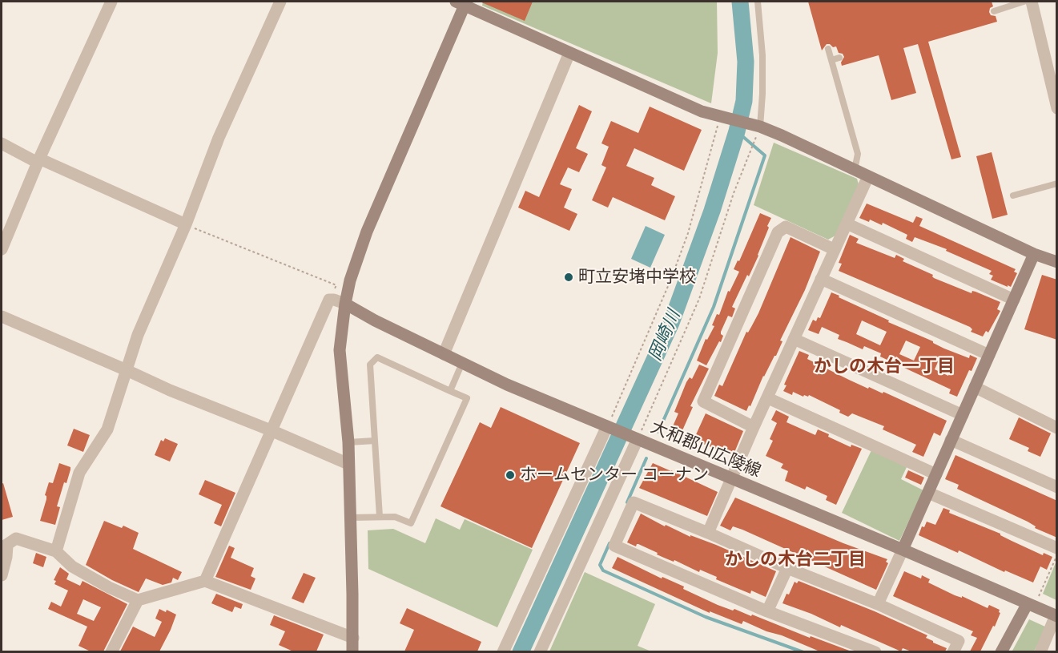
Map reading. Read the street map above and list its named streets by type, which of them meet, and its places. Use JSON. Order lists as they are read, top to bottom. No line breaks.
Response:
{"streets":{"street":["大和郡山広陵線"]},"districts":["かしの木台一丁目","かしの木台二丁目"],"water":["岡崎川"],"places":["町立安堵中学校","ホームセンター コーナン"]}
